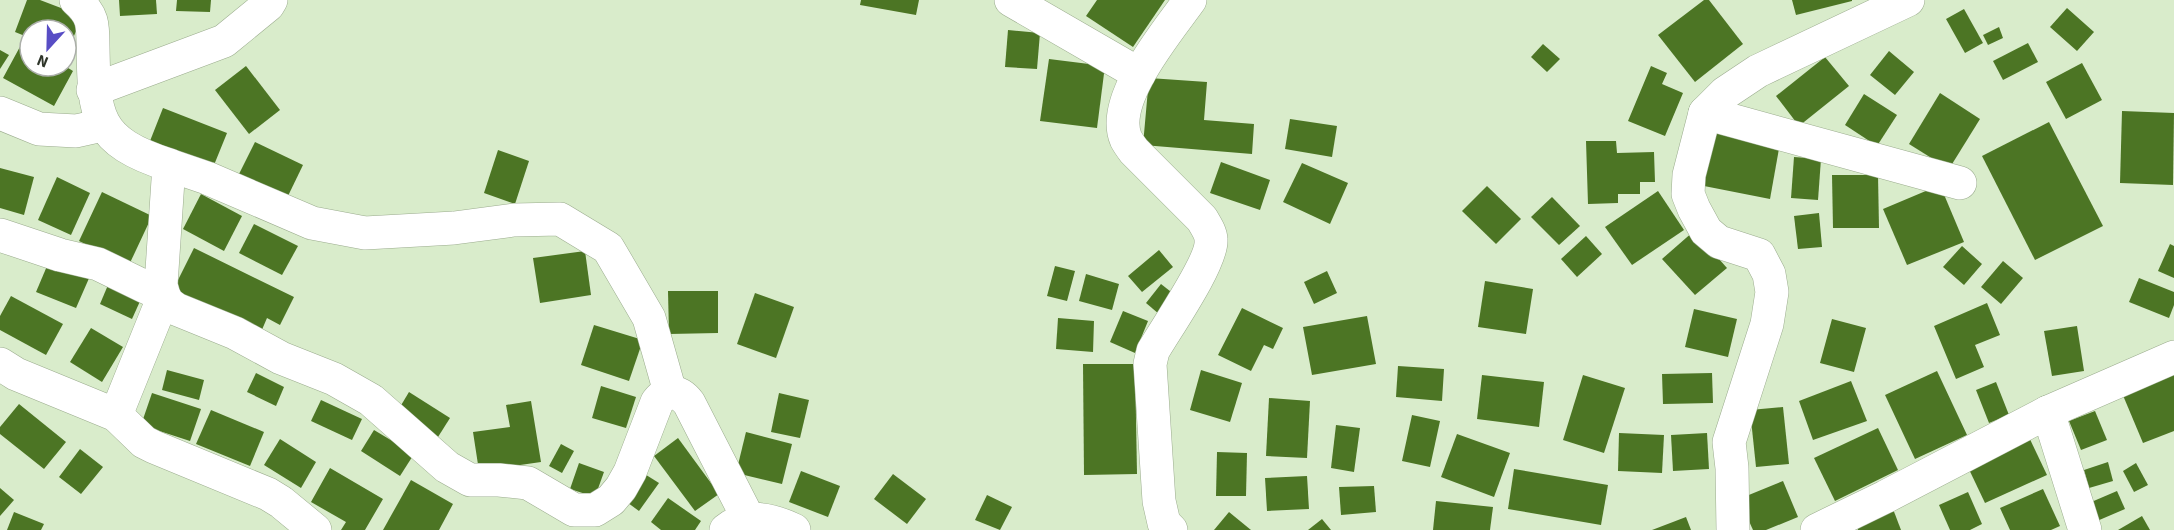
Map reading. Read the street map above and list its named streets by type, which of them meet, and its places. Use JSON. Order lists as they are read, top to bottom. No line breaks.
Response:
{"north":"bottom"}
